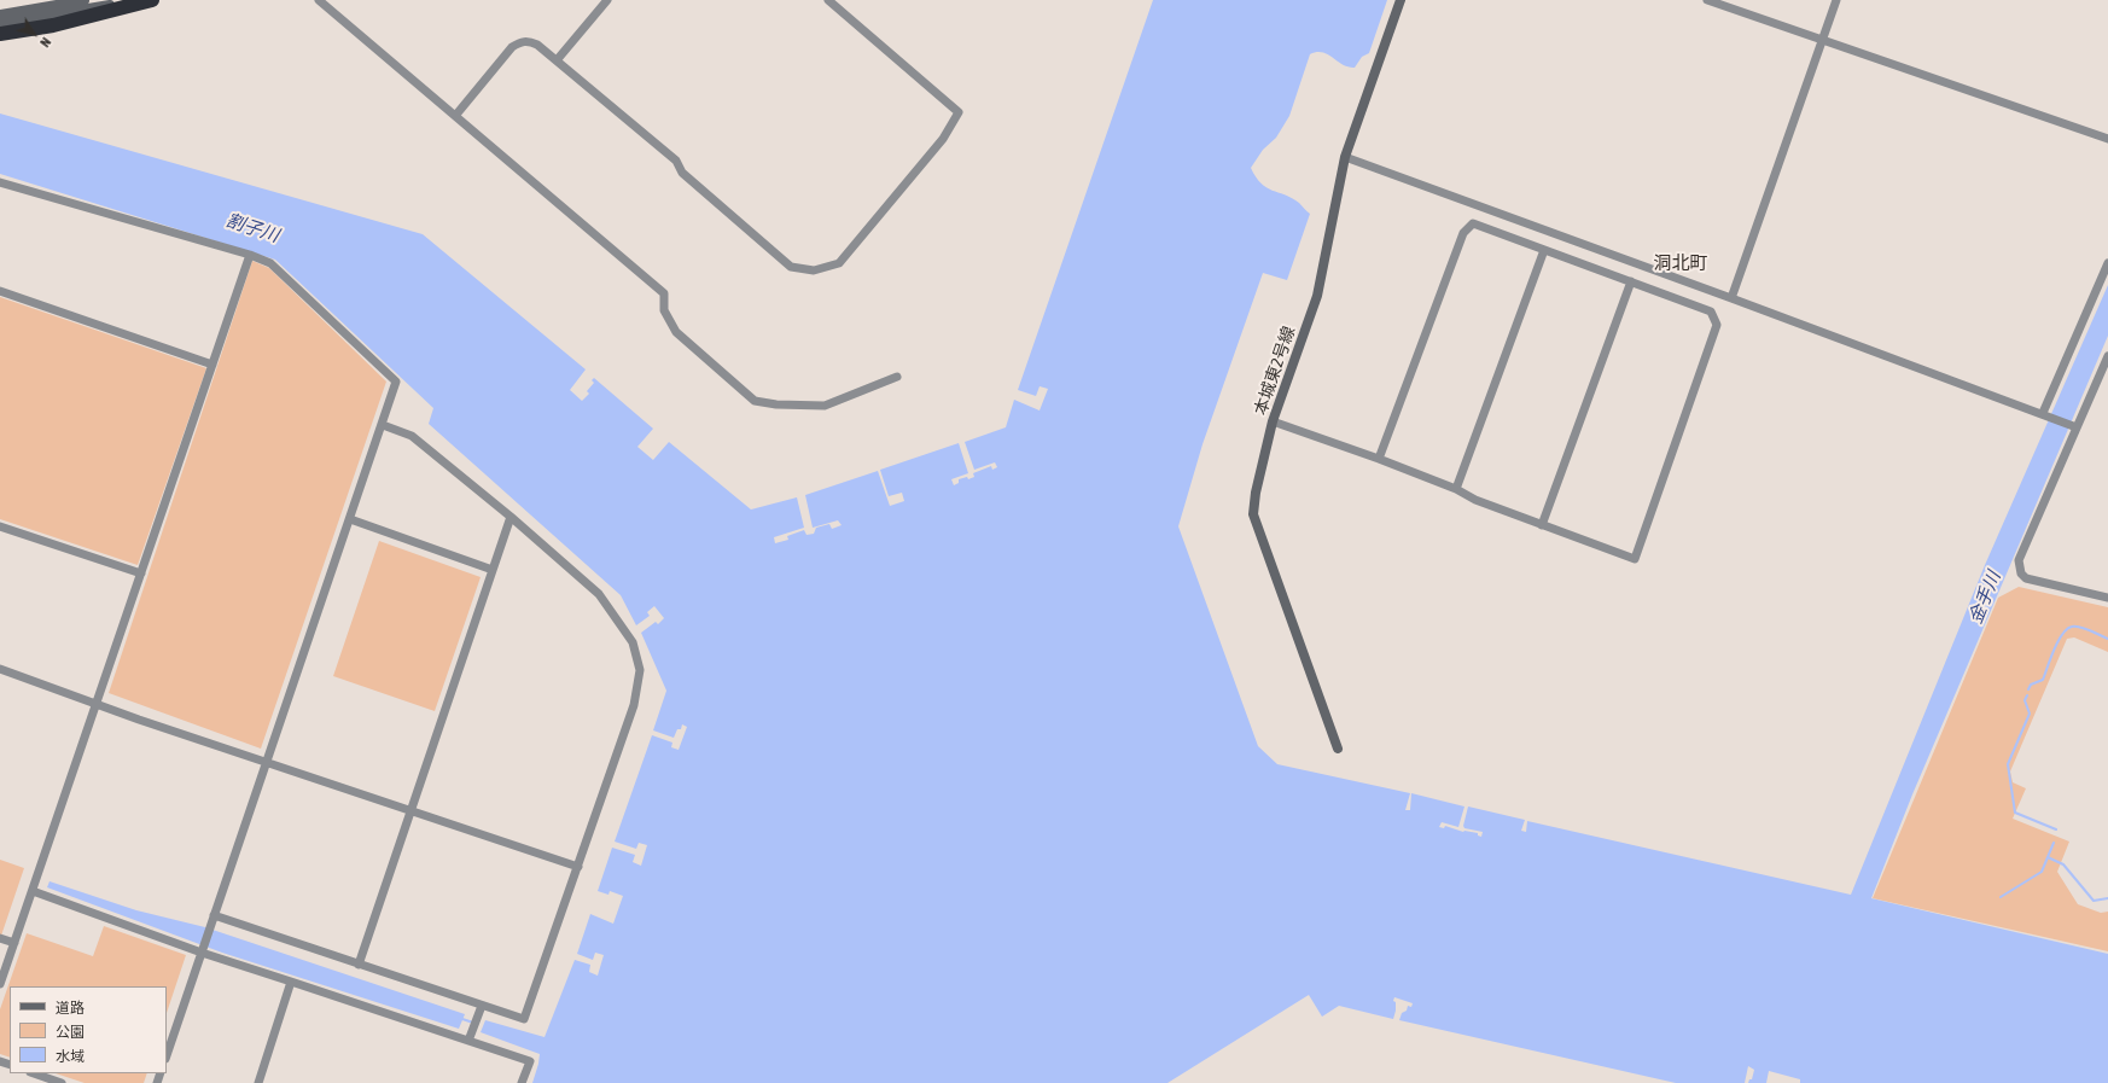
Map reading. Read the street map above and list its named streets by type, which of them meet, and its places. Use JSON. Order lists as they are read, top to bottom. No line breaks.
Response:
{"streets":{"street":["本城東2号線"]},"districts":["洞北町"],"water":["割子川","金手川"],"legend":["道路","公園","水域"],"north":"bottom right"}
